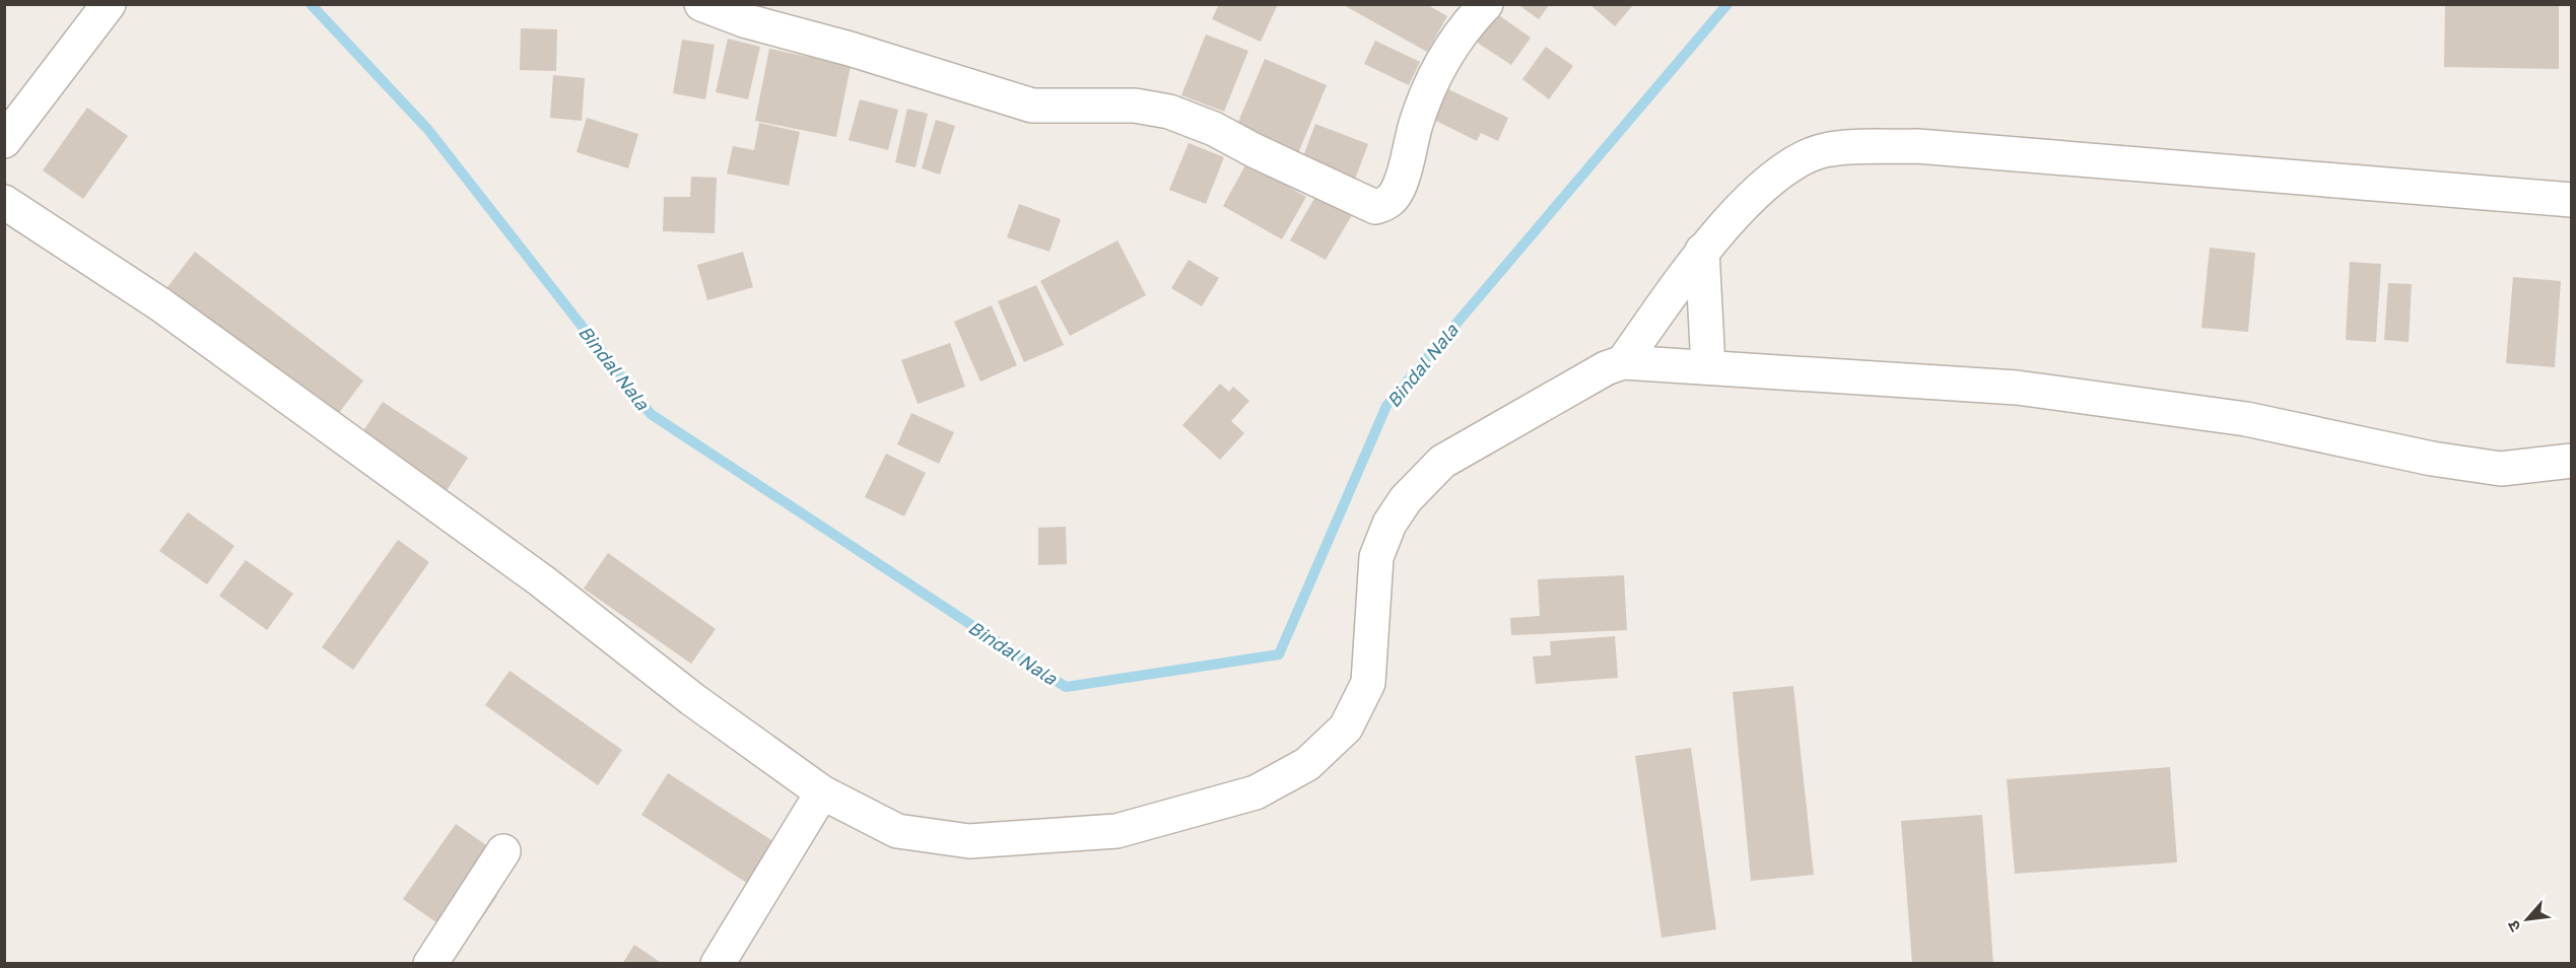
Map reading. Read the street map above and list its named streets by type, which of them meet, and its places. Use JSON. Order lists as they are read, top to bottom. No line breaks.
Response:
{"water":["Bindal Nala"],"north":"bottom left"}
